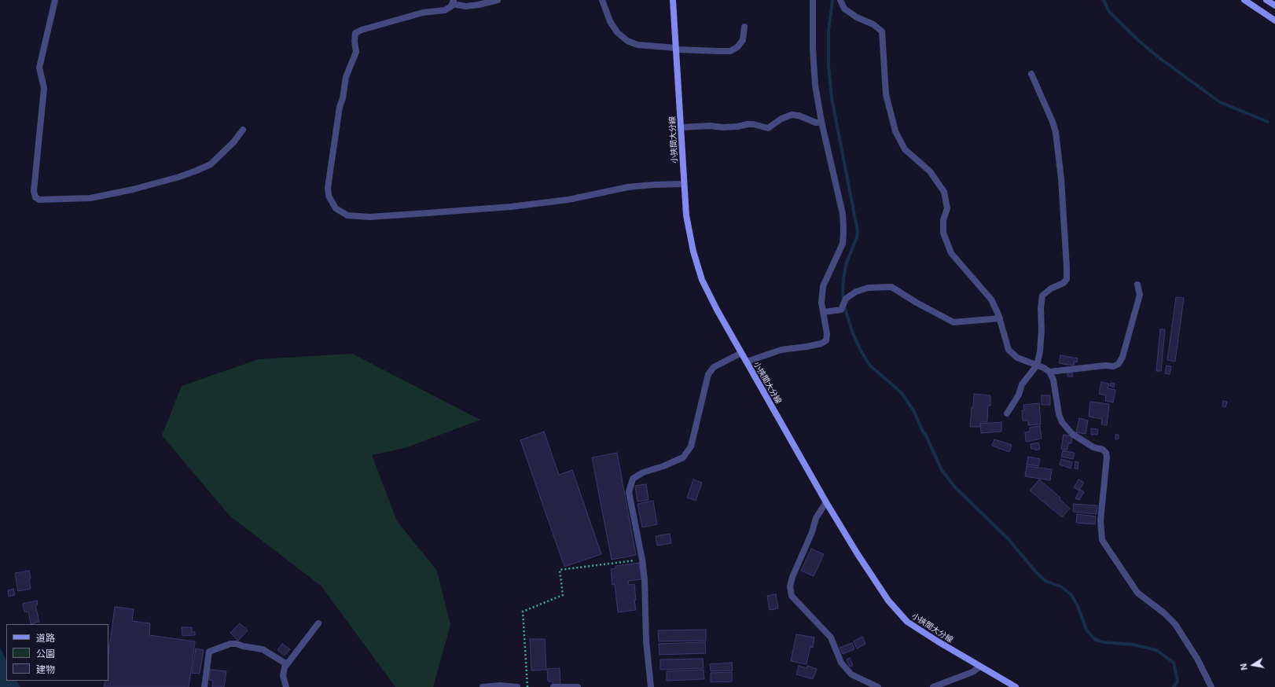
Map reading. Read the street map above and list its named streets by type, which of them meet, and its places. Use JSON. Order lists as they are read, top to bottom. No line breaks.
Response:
{"streets":{"main road":["小挾間大分線"]},"legend":["道路","公園","建物"],"north":"left"}
